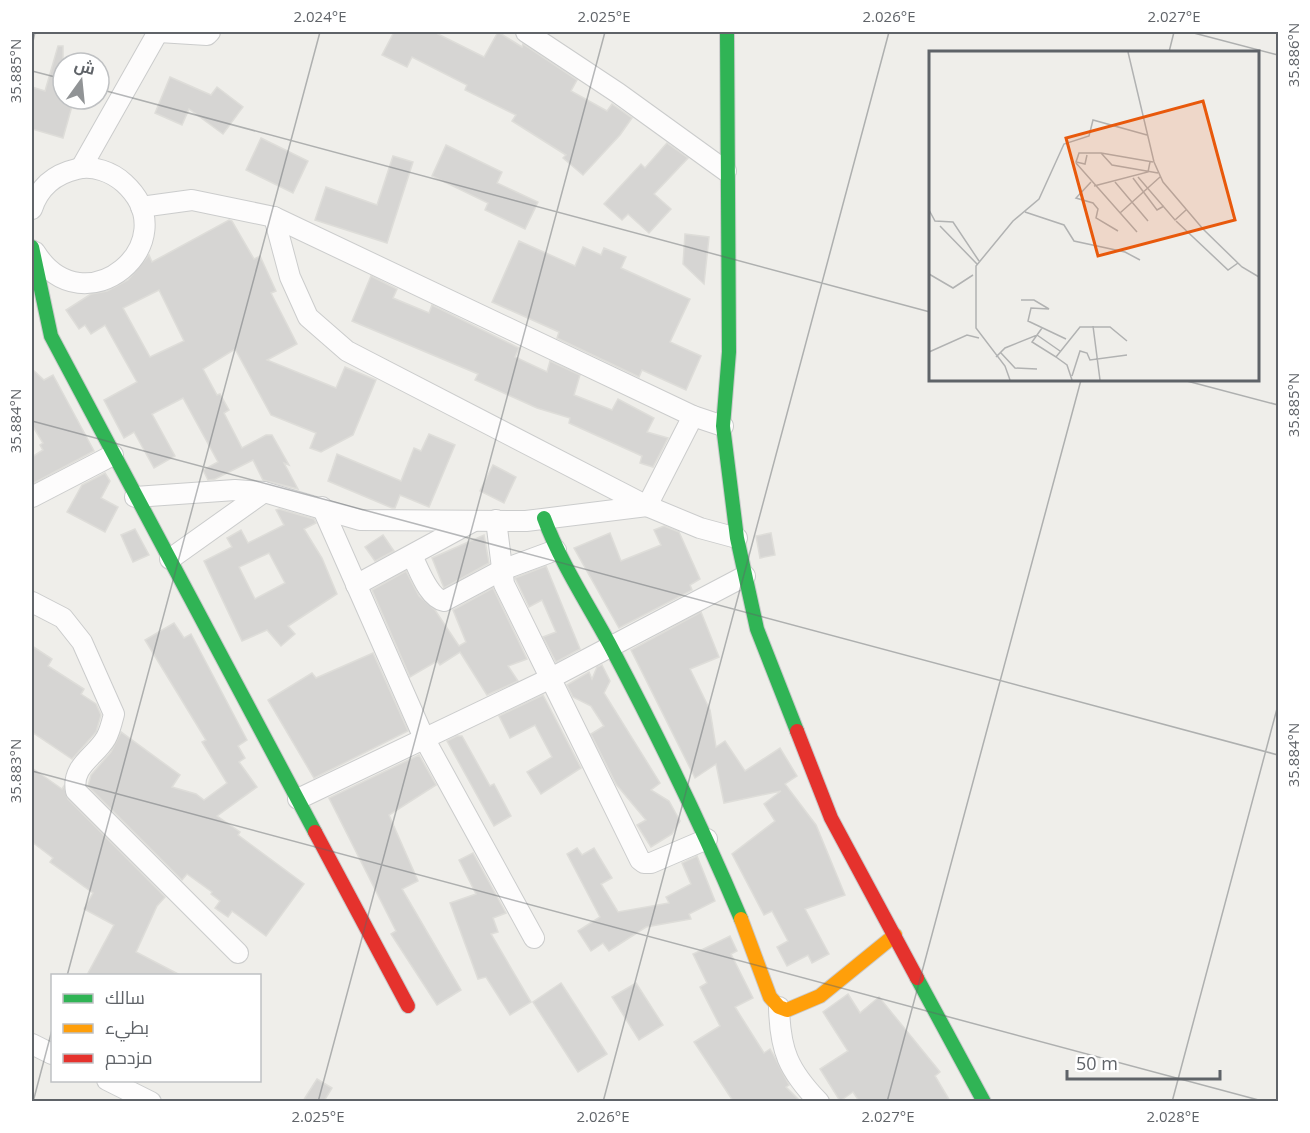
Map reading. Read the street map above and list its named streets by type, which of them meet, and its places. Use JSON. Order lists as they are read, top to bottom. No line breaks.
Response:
{"legend":["سالك","بطيء","مزدحم"],"scale_bar":"50 m","north":"top","coordinates":["2.024°E","2.025°E","2.026°E","2.027°E","35.886°N","35.885°N","35.884°N","35.883°N","2.028°E"]}
